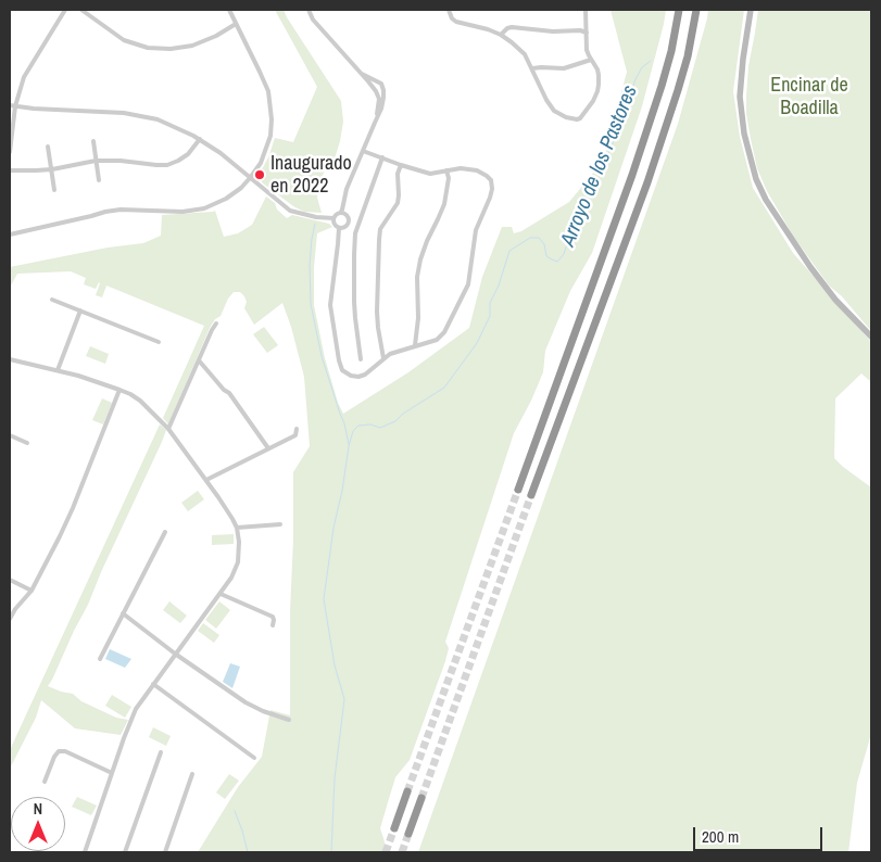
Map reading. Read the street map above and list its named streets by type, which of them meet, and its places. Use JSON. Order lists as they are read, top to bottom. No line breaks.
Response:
{"water":["Arroyo de los Pastores"],"parks":["Encinar de Boadilla"],"places":["Inaugurado en 2022"],"scale_bar":"200 m","north":"top"}
